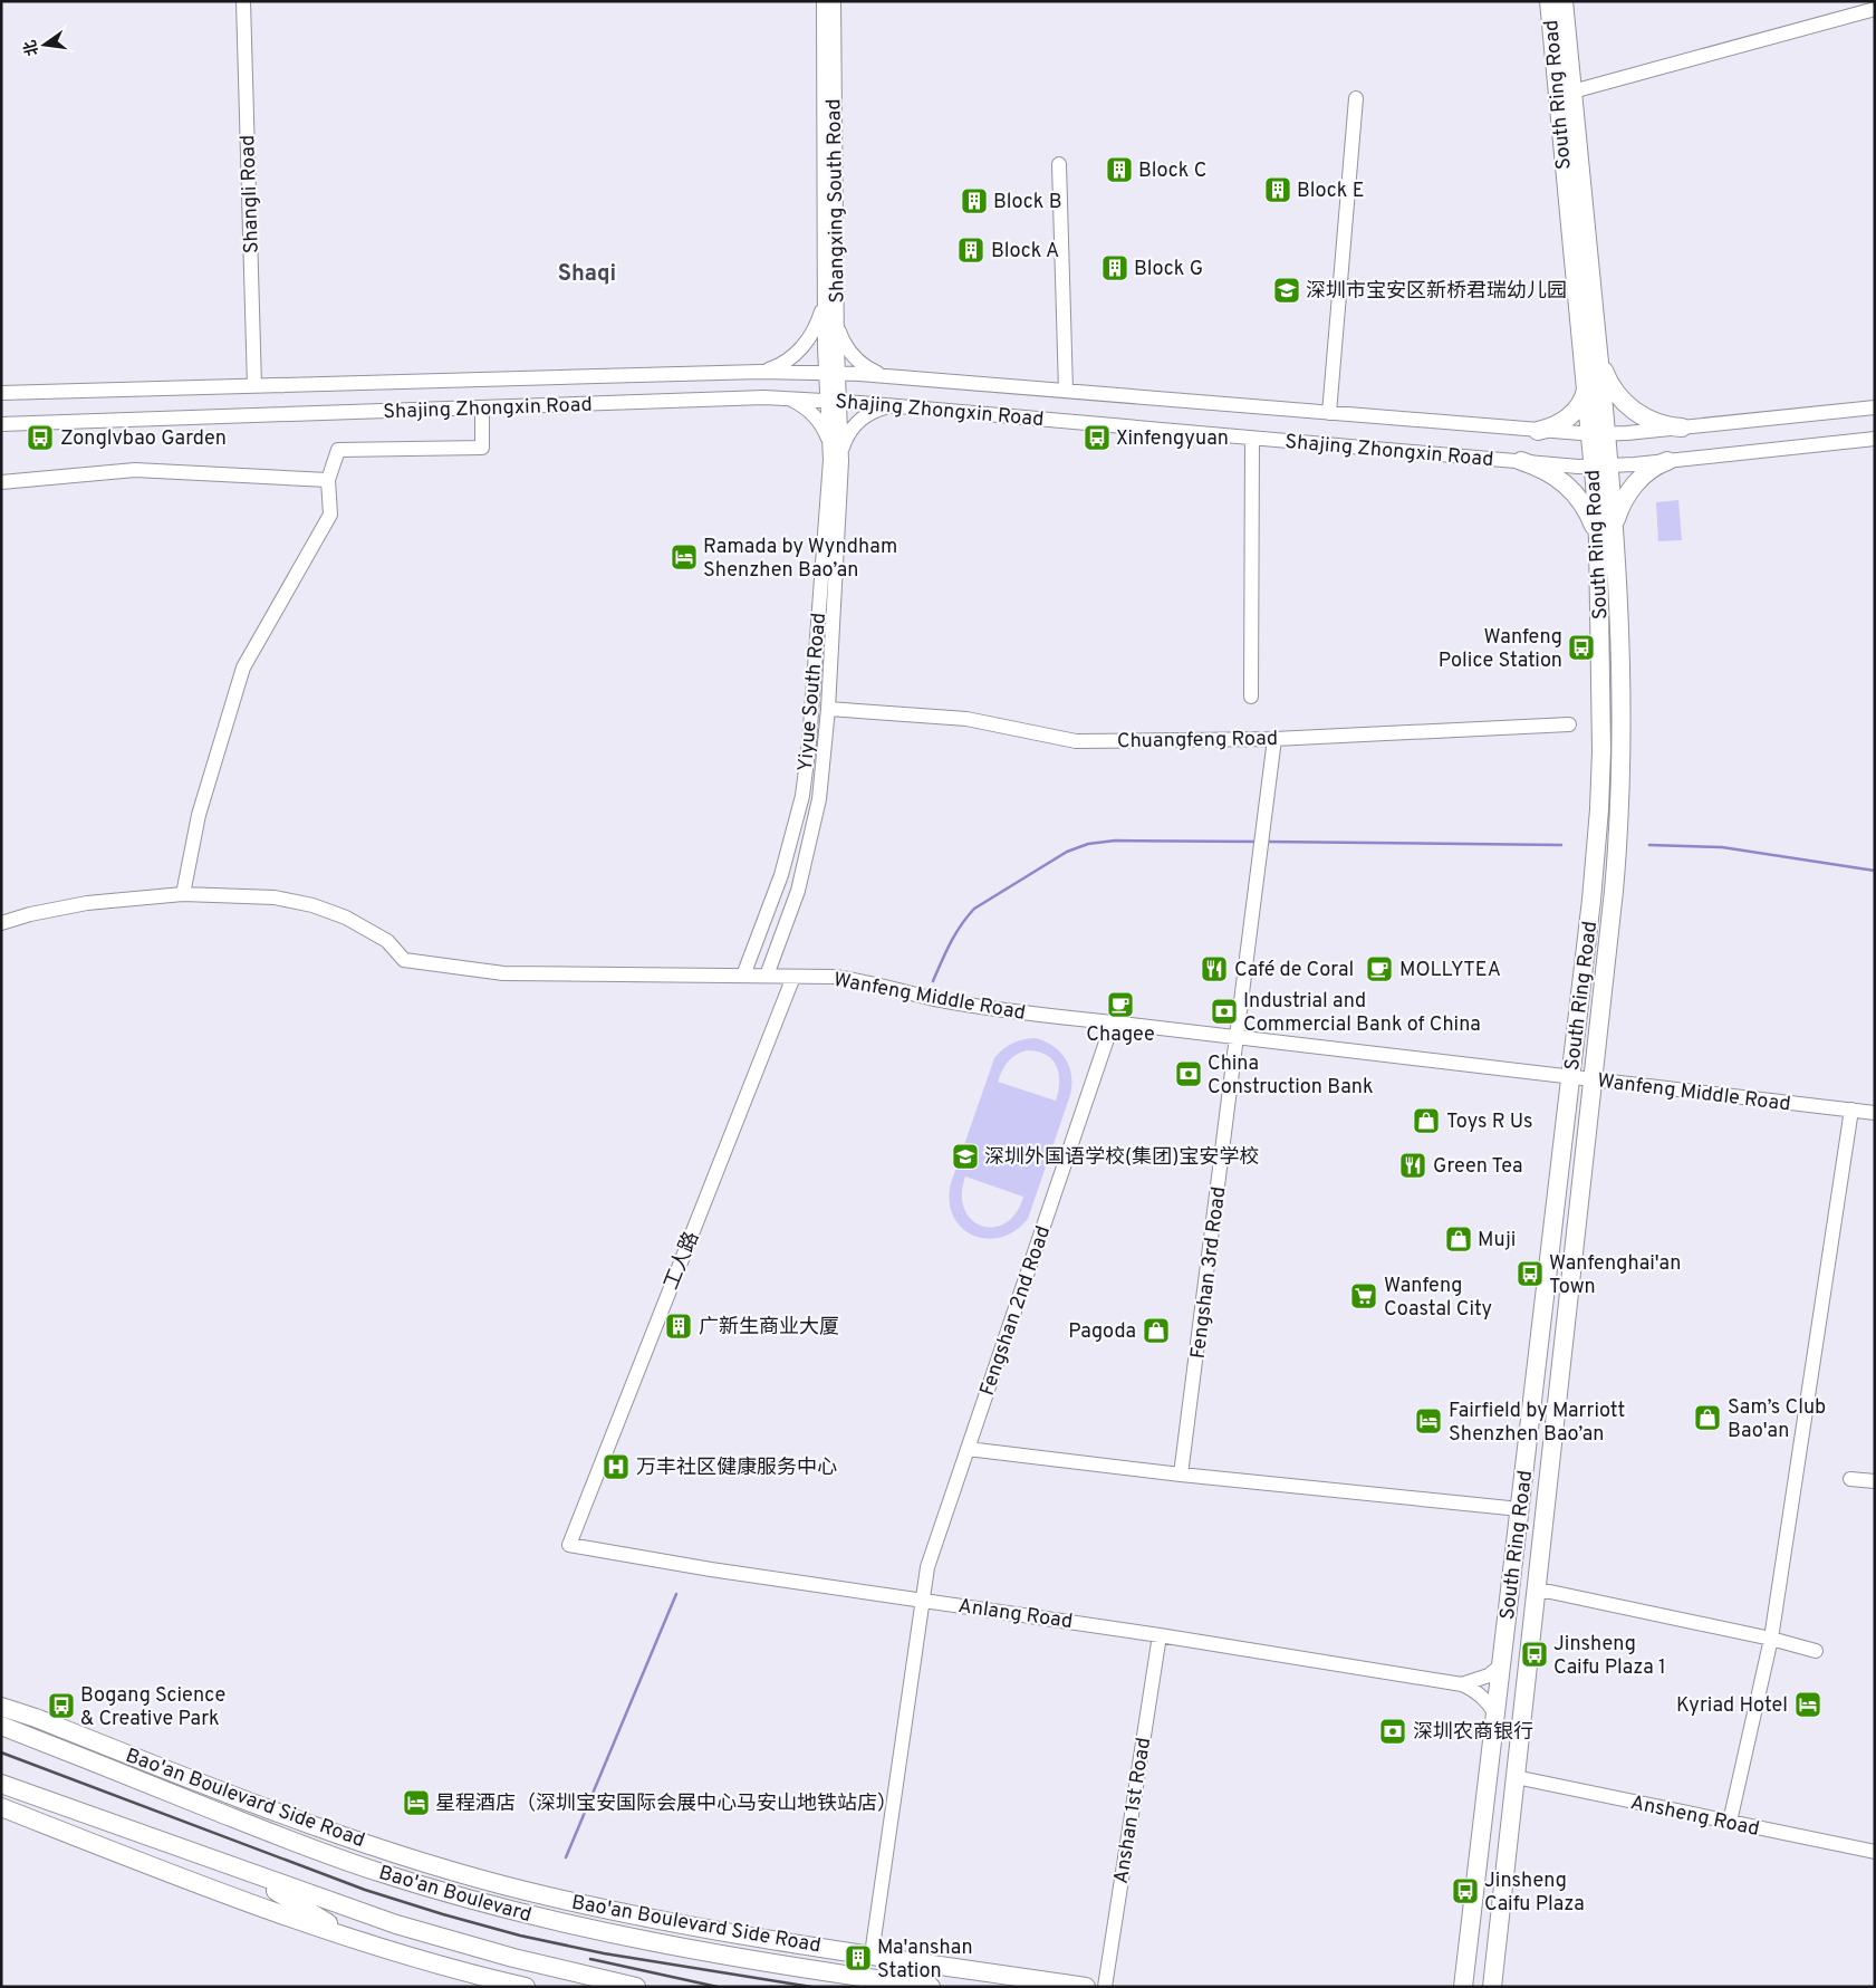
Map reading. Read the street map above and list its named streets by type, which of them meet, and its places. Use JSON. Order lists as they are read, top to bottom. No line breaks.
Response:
{"streets":{"main road":["South Ring Road","Bao'an Boulevard Side Road","Bao'an Boulevard"],"street":["Shangli Road","Shangxing South Road","Shajing Zhongxin Road","Yiyue South Road","Chuangfeng Road","Wanfeng Middle Road","工人路","Fengshan 3rd Road","Fengshan 2nd Road","Anlang Road","Anshan 1st Road","Ansheng Road"]},"crossings":[["South Ring Road","Shajing Zhongxin Road"],["South Ring Road","Wanfeng Middle Road"],["South Ring Road","Anlang Road"],["South Ring Road","Ansheng Road"],["Shangli Road","Shajing Zhongxin Road"],["Shangxing South Road","Shajing Zhongxin Road"],["Shangxing South Road","Yiyue South Road"],["Shajing Zhongxin Road","Yiyue South Road"],["Yiyue South Road","Chuangfeng Road"],["Yiyue South Road","Wanfeng Middle Road"],["Chuangfeng Road","Fengshan 3rd Road"],["Wanfeng Middle Road","工人路"],["Wanfeng Middle Road","Fengshan 3rd Road"],["Wanfeng Middle Road","Fengshan 2nd Road"],["工人路","Anlang Road"],["Fengshan 2nd Road","Anlang Road"],["Fengshan 2nd Road","Bao'an Boulevard Side Road"],["Anlang Road","Anshan 1st Road"]],"districts":["Shaqi"],"places":{"building":["Block C","Block E","Block B","Block A","Block G","广新生商业大厦","Ma'anshan Station"],"school or university":["深圳市宝安区新桥君瑞幼儿园","深圳外国语学校(集团)宝安学校"],"bus stop":["Zonglvbao Garden","Xinfengyuan","Wanfeng Police Station","Wanfenghai'an Town","Jinsheng Caifu Plaza 1","Bogang Science & Creative Park","Jinsheng Caifu Plaza"],"hotel":["Ramada by Wyndham Shenzhen Bao’an","Fairfield by Marriott Shenzhen Bao’an","Kyriad Hotel","星程酒店（深圳宝安国际会展中心马安山地铁站店）"],"restaurant":["Café de Coral","Green Tea"],"cafe":["MOLLYTEA","Chagee"],"bank":["Industrial and Commercial Bank of China","China Construction Bank","深圳农商银行"],"shop":["Toys R Us","Muji","Pagoda","Sam’s Club Bao'an"],"supermarket":["Wanfeng Coastal City"],"hospital":["万丰社区健康服务中心"]},"north":"left"}
